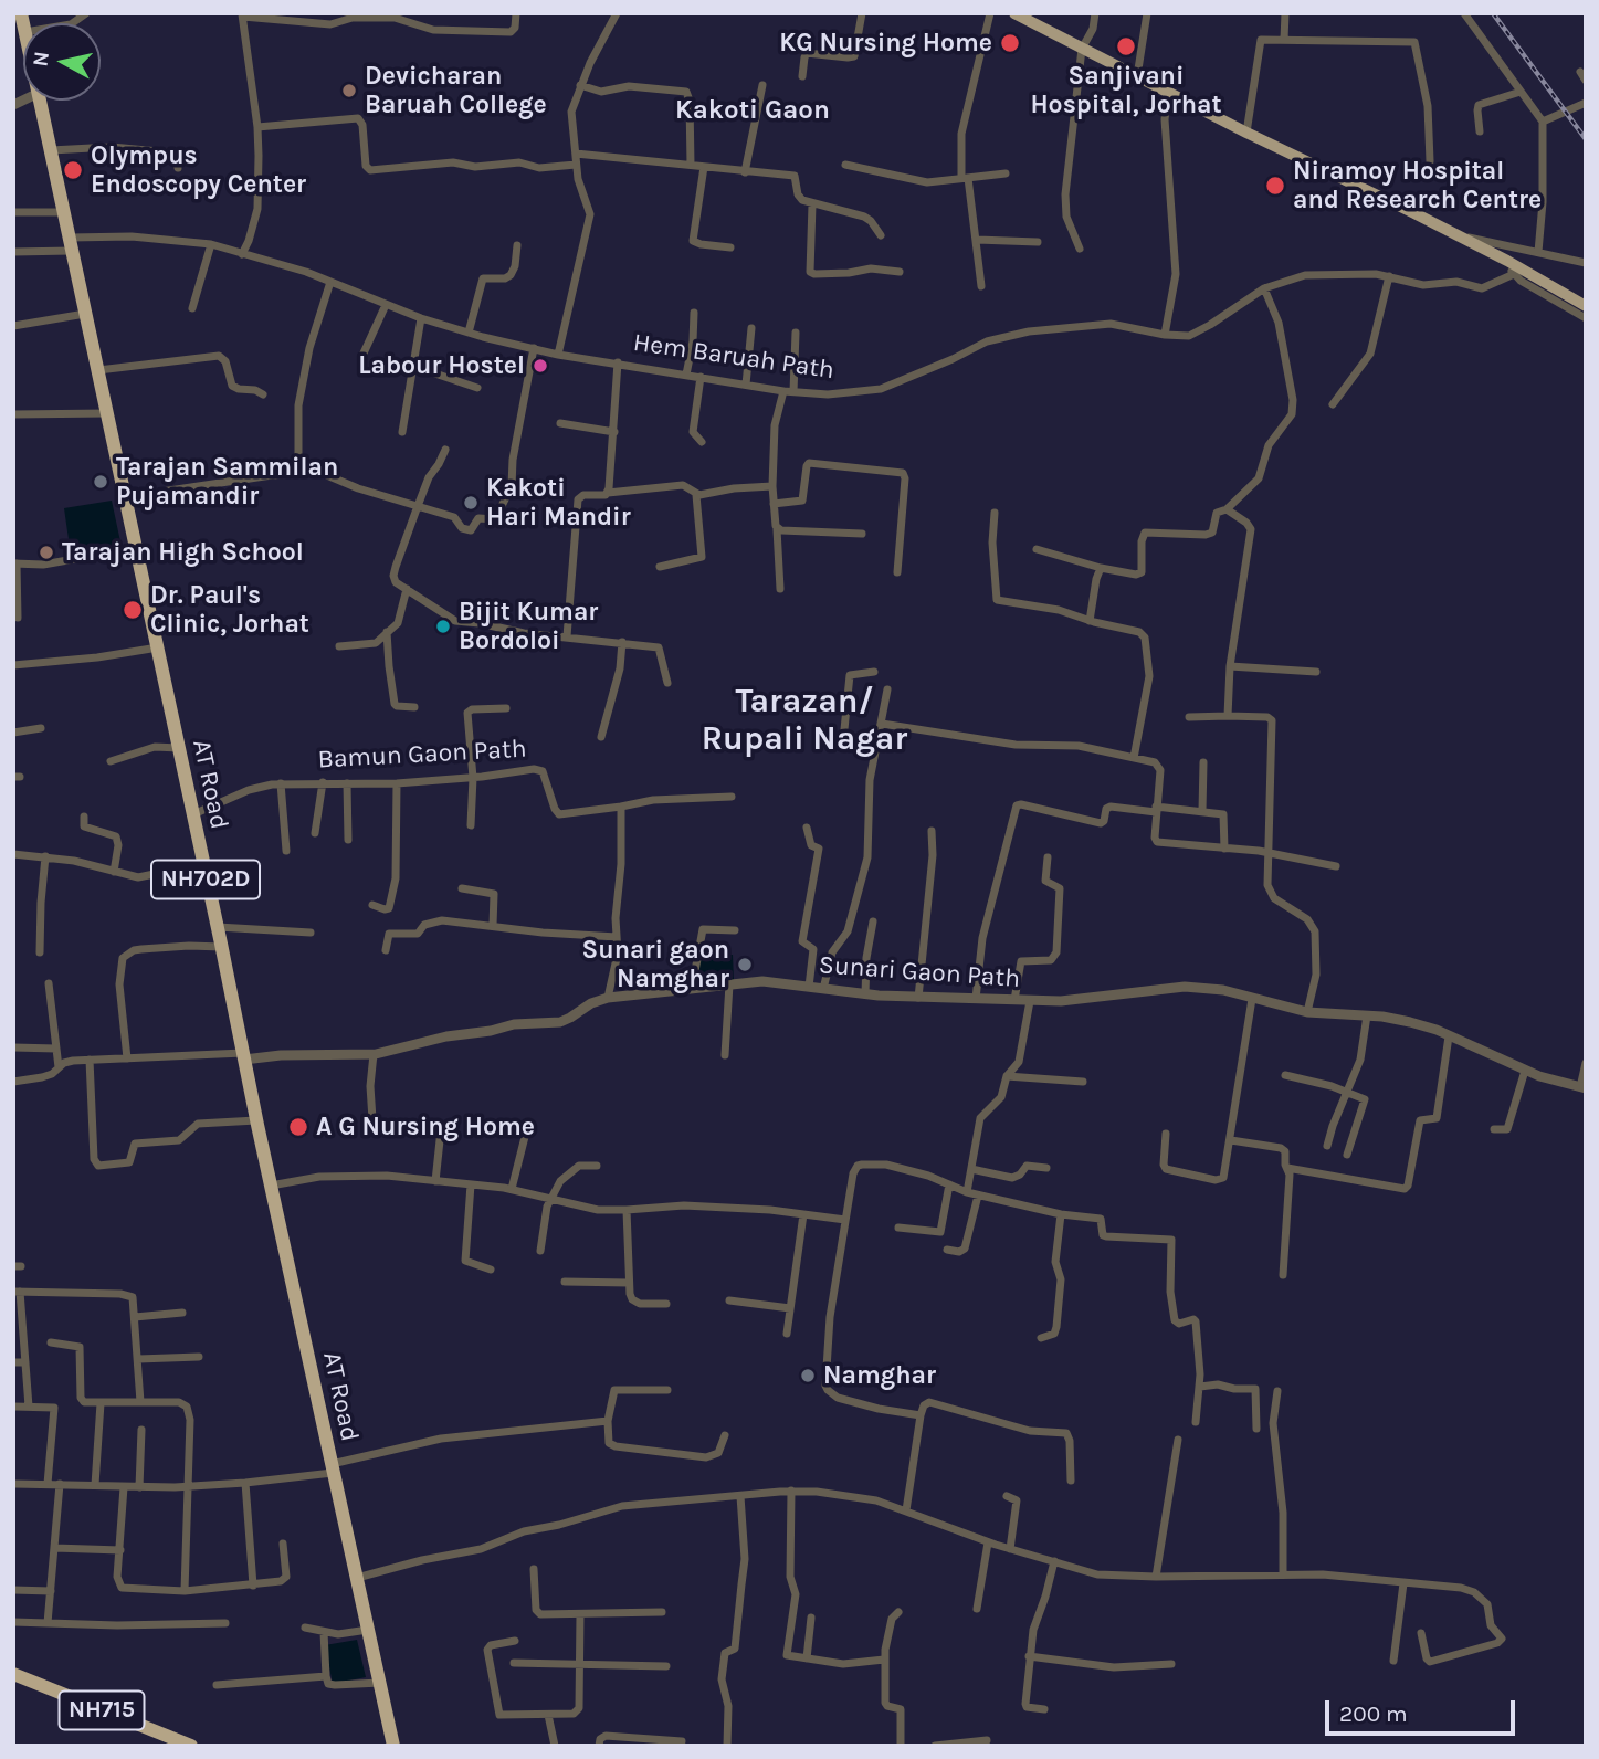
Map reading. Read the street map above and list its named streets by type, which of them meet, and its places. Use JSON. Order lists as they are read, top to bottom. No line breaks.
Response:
{"streets":{"highway":["AT Road","NH702D","NH715"],"street":["Hem Baruah Path","Bamun Gaon Path","Sunari Gaon Path"]},"crossings":[["Hem Baruah Path","AT Road"],["Bamun Gaon Path","AT Road"],["AT Road","Sunari Gaon Path"]],"districts":["Kakoti Gaon","Tarazan/ Rupali Nagar"],"places":["KG Nursing Home","Sanjivani Hospital, Jorhat","Devicharan Baruah College","Olympus Endoscopy Center","Niramoy Hospital and Research Centre","Labour Hostel","Tarajan Sammilan Pujamandir","Kakoti Hari Mandir","Tarajan High School","Dr. Paul's Clinic, Jorhat","Bijit Kumar Bordoloi","Sunari gaon Namghar","A G Nursing Home","Namghar"],"scale_bar":"200 m","north":"left"}
